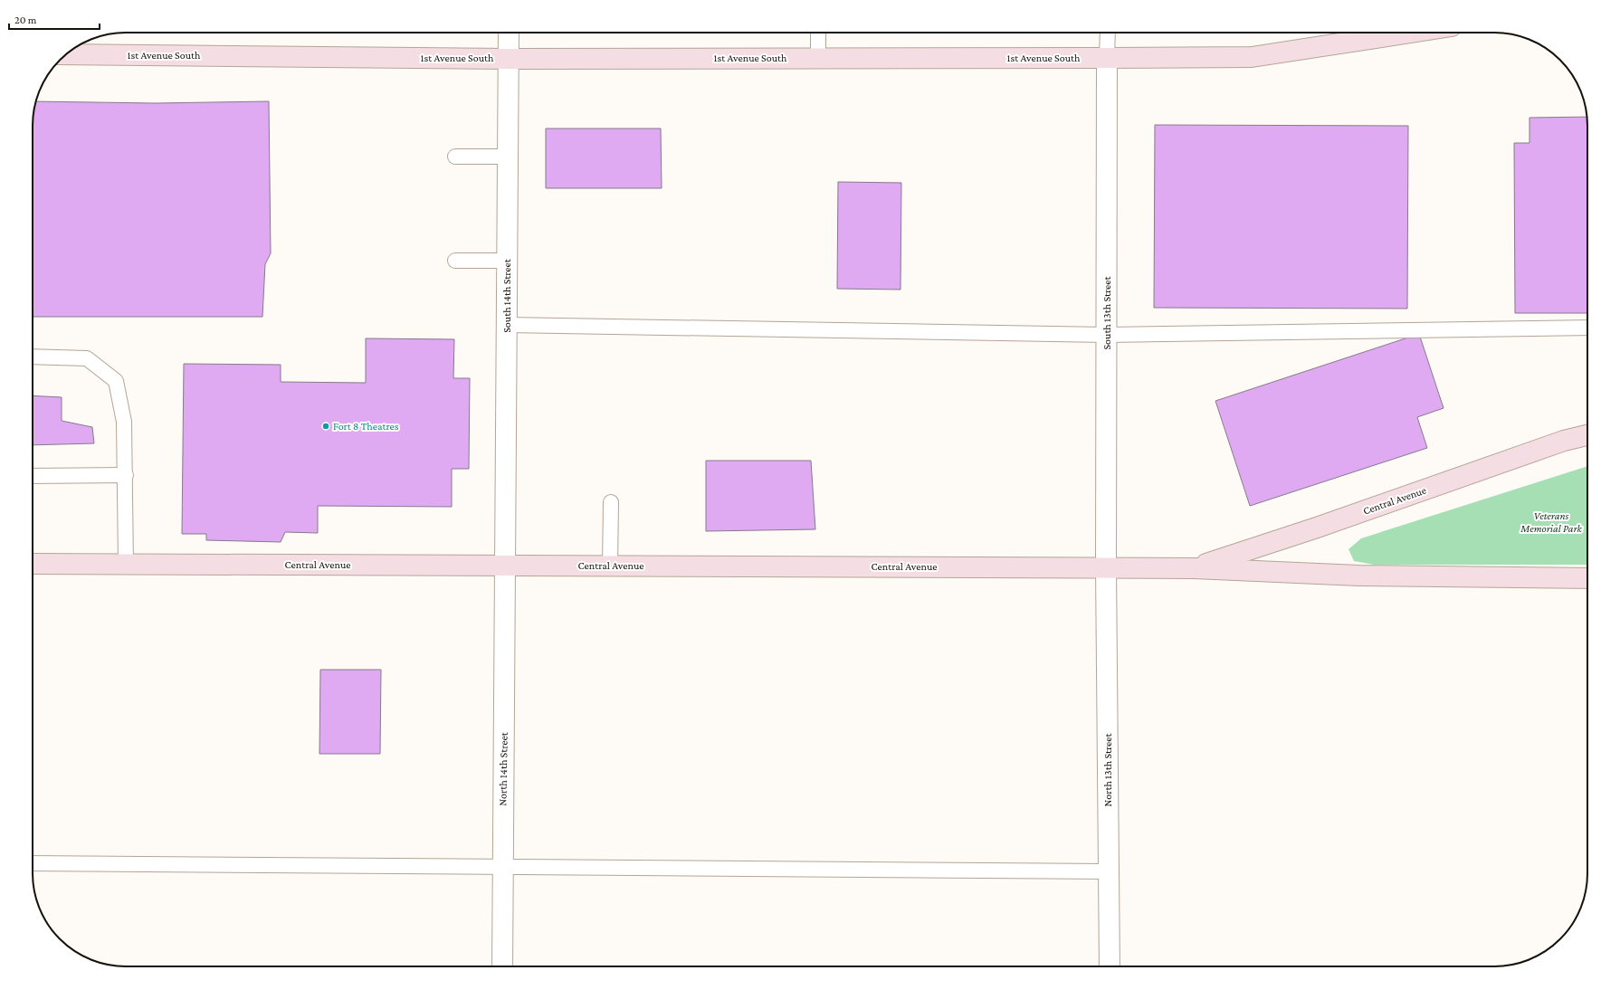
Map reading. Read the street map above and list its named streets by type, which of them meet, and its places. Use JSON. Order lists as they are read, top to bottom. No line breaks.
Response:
{"streets":{"main road":["1st Avenue South","Central Avenue"],"street":["South 14th Street","South 13th Street","North 14th Street","North 13th Street"]},"crossings":[["1st Avenue South","South 14th Street"],["1st Avenue South","South 13th Street"],["South 14th Street","Central Avenue"],["South 14th Street","North 14th Street"],["South 13th Street","Central Avenue"],["South 13th Street","North 13th Street"],["Central Avenue","North 14th Street"],["Central Avenue","North 13th Street"]],"parks":["Veterans Memorial Park"],"places":["Fort 8 Theatres"],"scale_bar":"20 m"}
